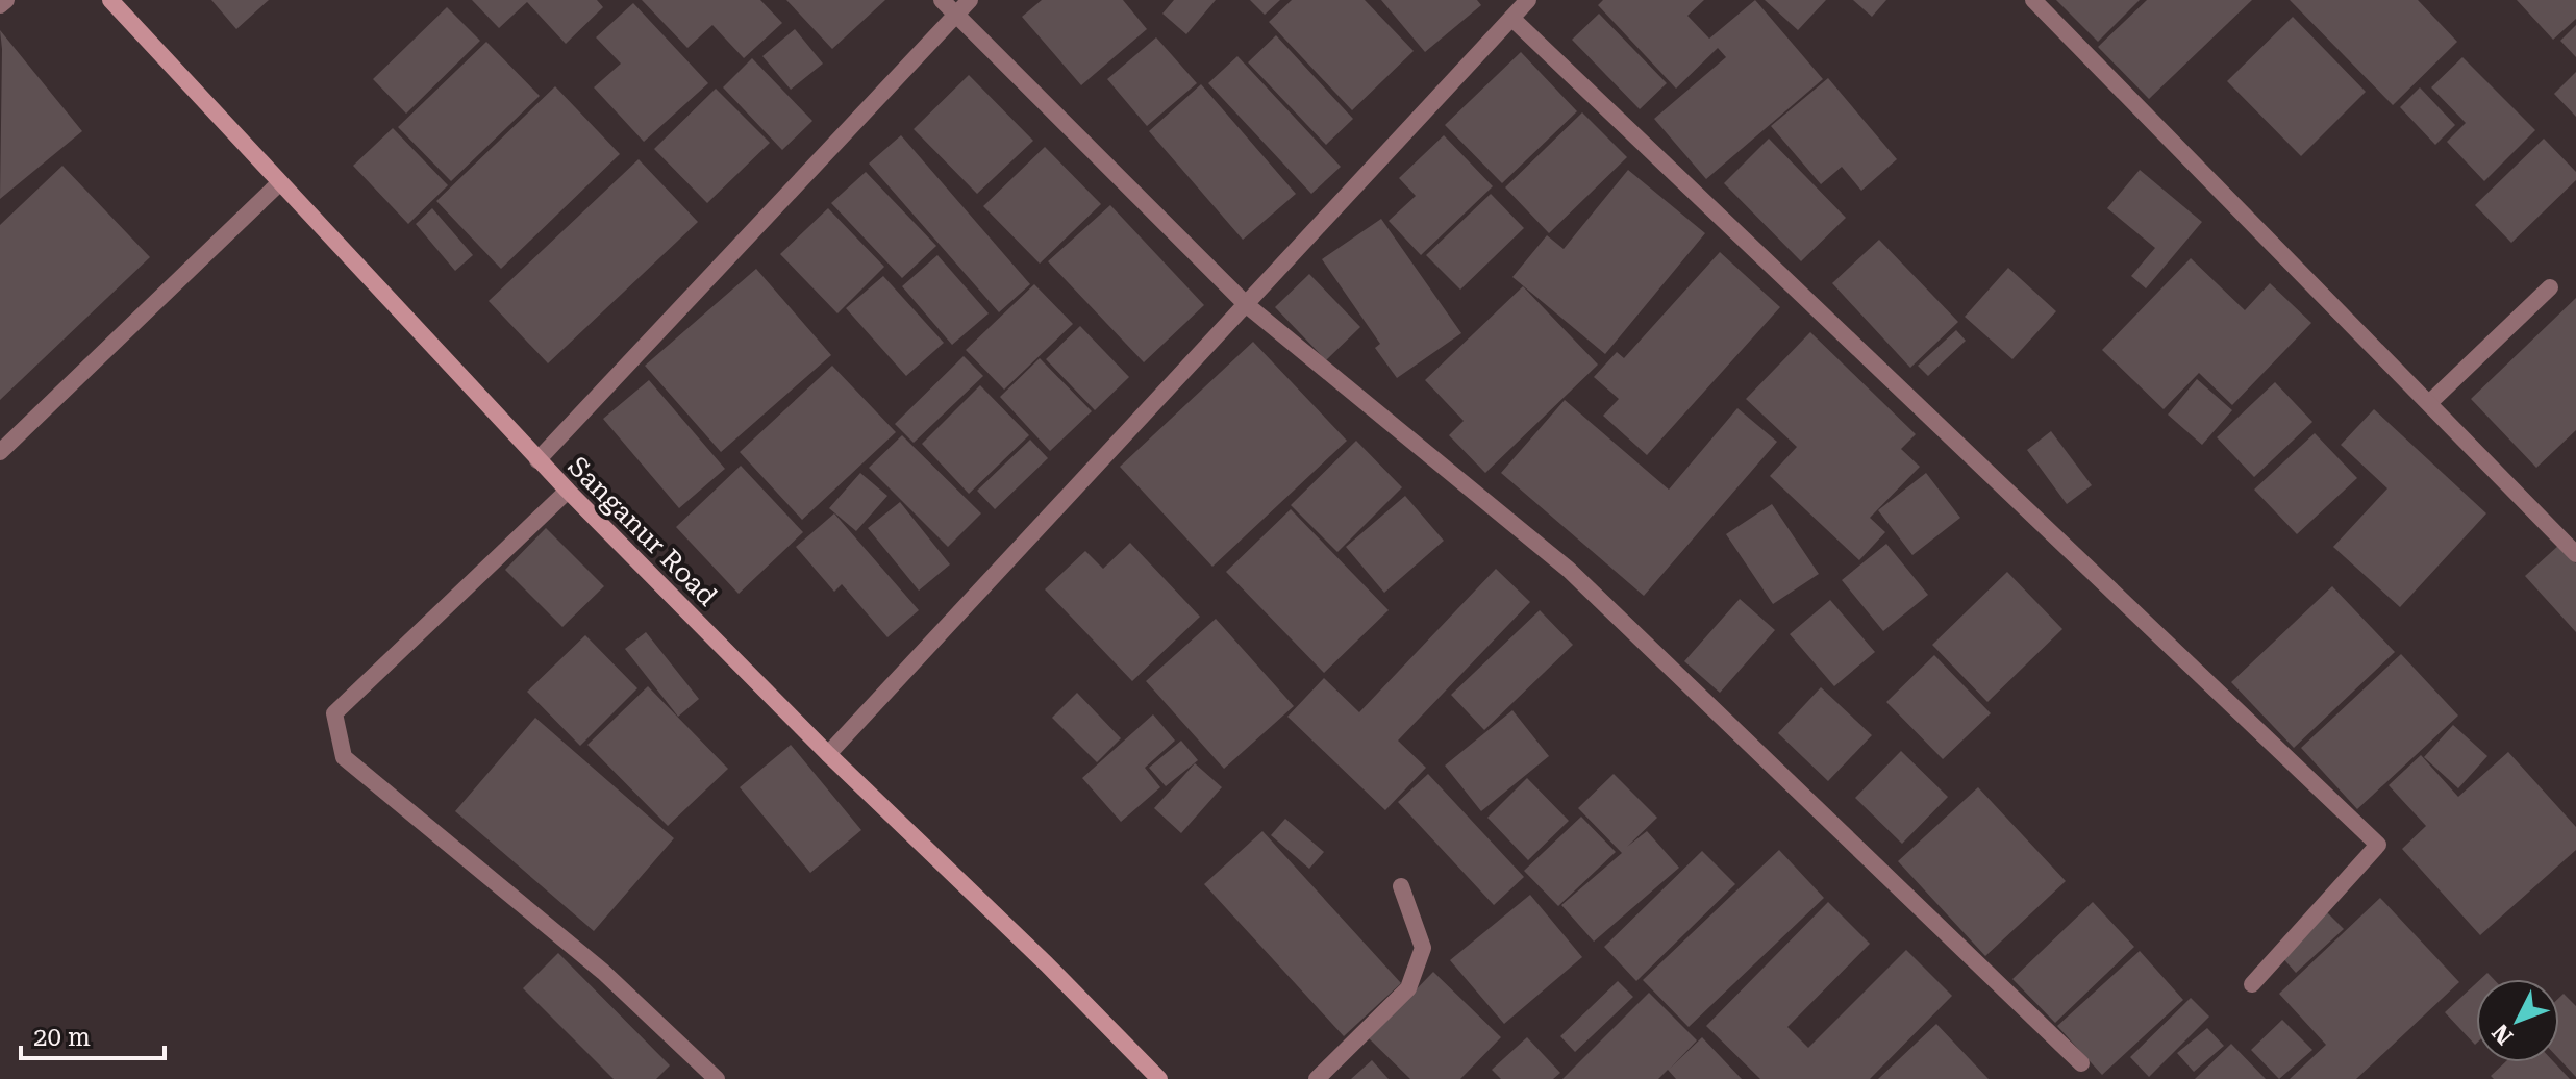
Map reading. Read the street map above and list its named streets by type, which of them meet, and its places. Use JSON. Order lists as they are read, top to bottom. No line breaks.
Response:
{"streets":{"main road":["Sanganur Road"]},"scale_bar":"20 m","north":"bottom left"}
